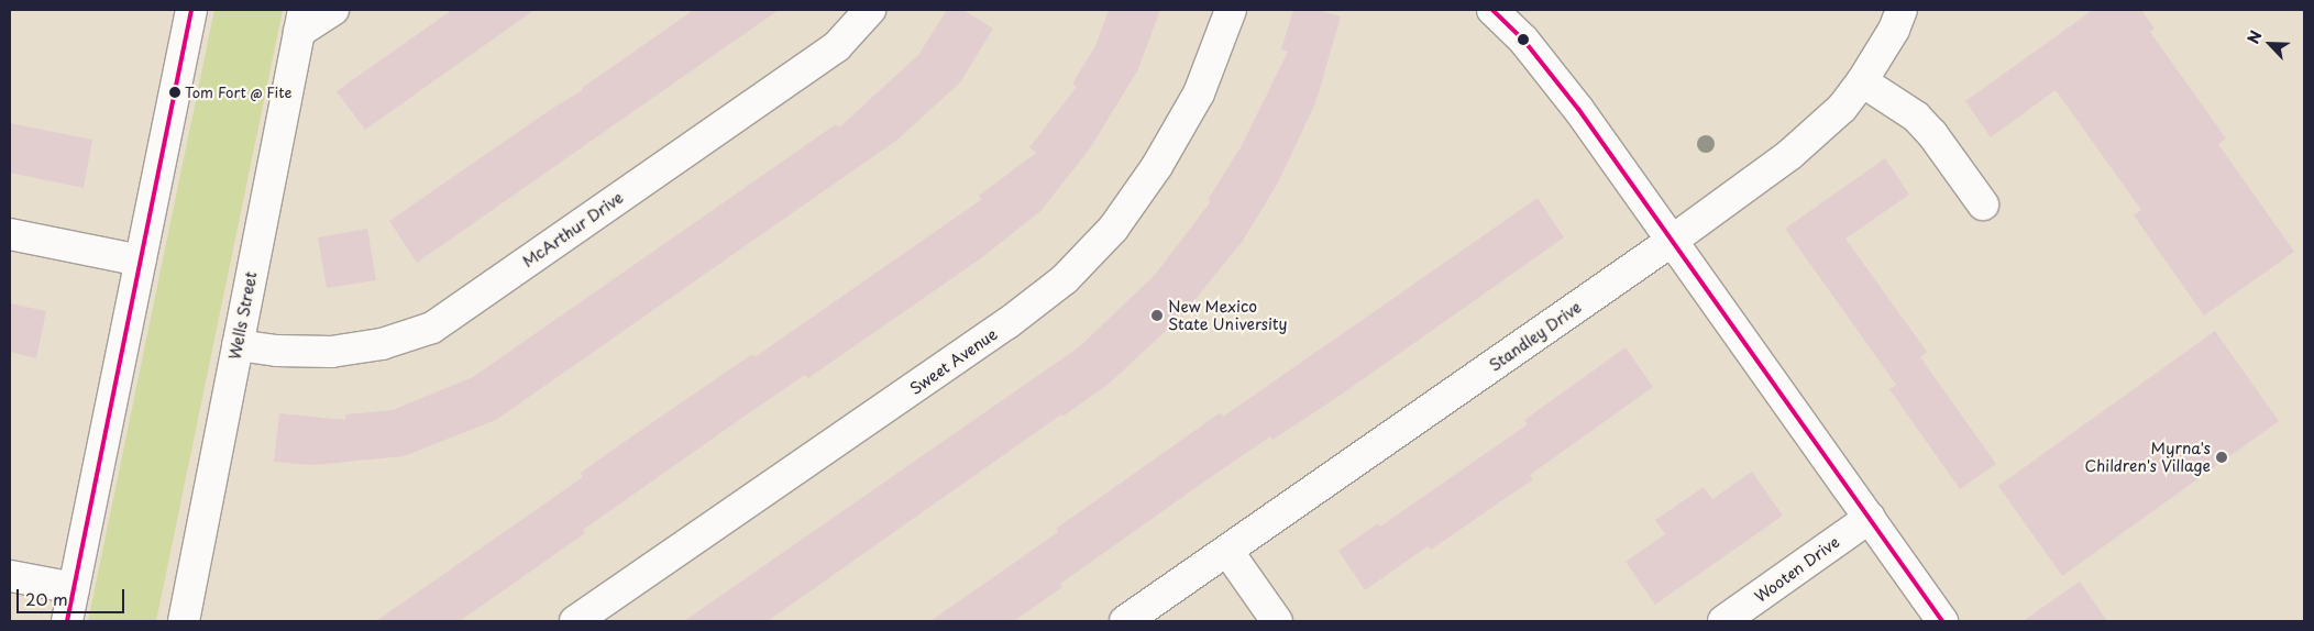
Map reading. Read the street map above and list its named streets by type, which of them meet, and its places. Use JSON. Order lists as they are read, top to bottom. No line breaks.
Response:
{"streets":{"street":["McArthur Drive","Wells Street","Standley Drive","Sweet Avenue","Wooten Drive"]},"crossings":[["McArthur Drive","Wells Street"]],"places":["Tom Fort @ Fite","New Mexico State University","Myrna's Children's Village"],"scale_bar":"20 m","north":"top left"}
